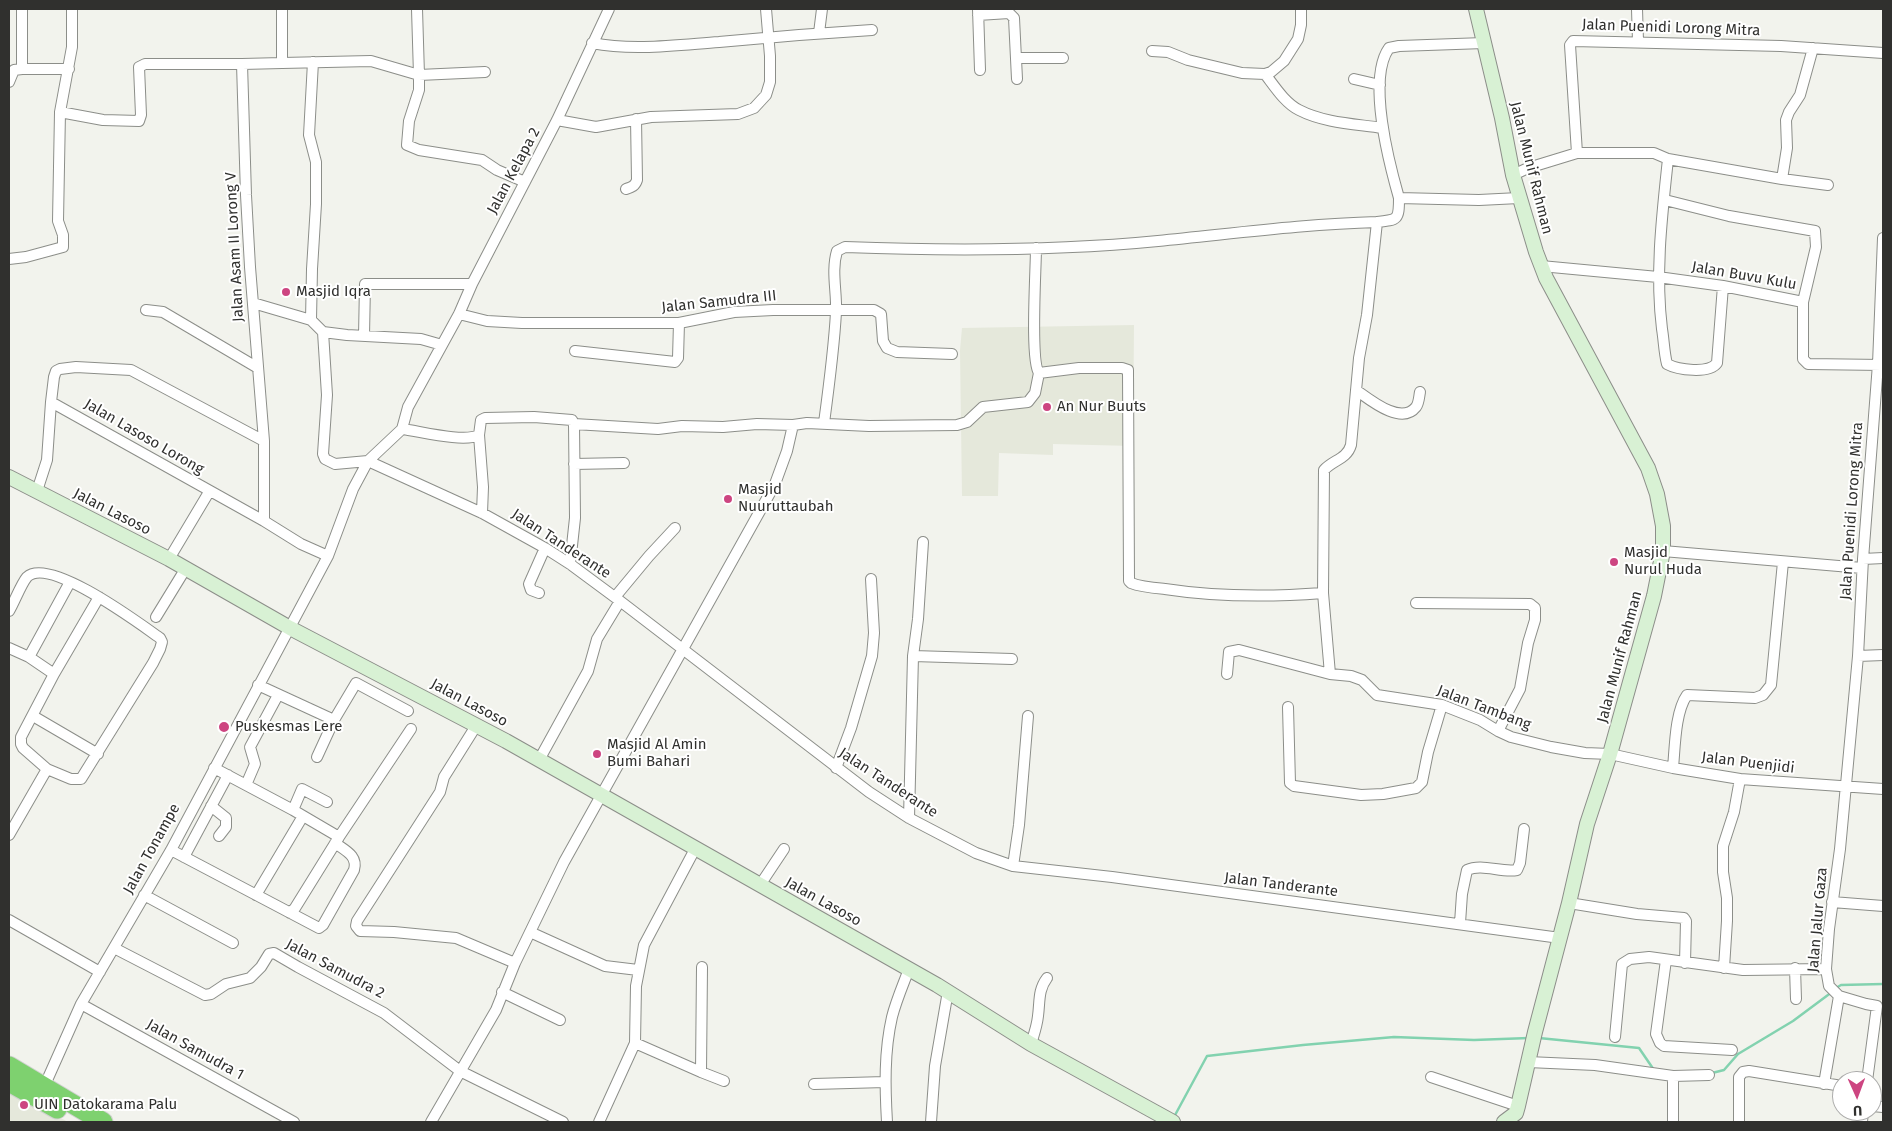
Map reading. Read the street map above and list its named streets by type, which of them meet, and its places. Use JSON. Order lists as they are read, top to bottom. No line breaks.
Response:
{"streets":{"street":["Jalan Puenidi Lorong Mitra","Jalan Munif Rahman","Jalan Kelapa 2","Jalan Asam II Lorong V","Jalan Buvu Kulu","Jalan Samudra III","Jalan Lasoso Lorong","Jalan Lasoso","Jalan Tanderante","Jalan Tambang","Jalan Puenjidi","Jalan Tonampe","Jalan Jalur Gaza","Jalan Samudra 2","Jalan Samudra 1"]},"crossings":[["Jalan Puenidi Lorong Mitra","Jalan Buvu Kulu"],["Jalan Puenidi Lorong Mitra","Jalan Puenjidi"],["Jalan Puenidi Lorong Mitra","Jalan Jalur Gaza"],["Jalan Munif Rahman","Jalan Buvu Kulu"],["Jalan Munif Rahman","Jalan Tanderante"],["Jalan Munif Rahman","Jalan Tambang"],["Jalan Munif Rahman","Jalan Puenjidi"],["Jalan Kelapa 2","Jalan Samudra III"],["Jalan Asam II Lorong V","Jalan Lasoso Lorong"],["Jalan Lasoso Lorong","Jalan Tonampe"],["Jalan Lasoso","Jalan Tonampe"],["Jalan Tambang","Jalan Puenjidi"],["Jalan Puenjidi","Jalan Jalur Gaza"],["Jalan Tonampe","Jalan Samudra 2"],["Jalan Tonampe","Jalan Samudra 1"]],"places":["Masjid Iqra","An Nur Buuts","Masjid Nuuruttaubah","Masjid Nurul Huda","Puskesmas Lere","Masjid Al Amin Bumi Bahari","UIN Datokarama Palu"],"north":"bottom"}
